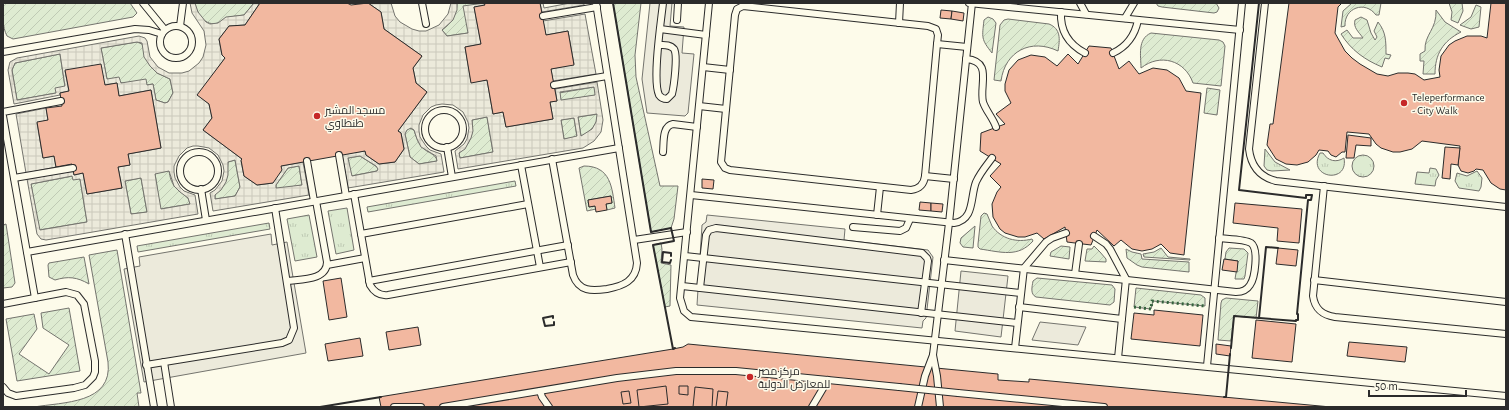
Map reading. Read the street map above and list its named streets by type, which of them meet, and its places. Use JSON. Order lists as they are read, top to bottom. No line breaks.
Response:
{"places":["Teleperformance - City Walk","مسجد المشير طنطاوي","مركز مصر للمعارض الدولية"],"scale_bar":"50 m"}
